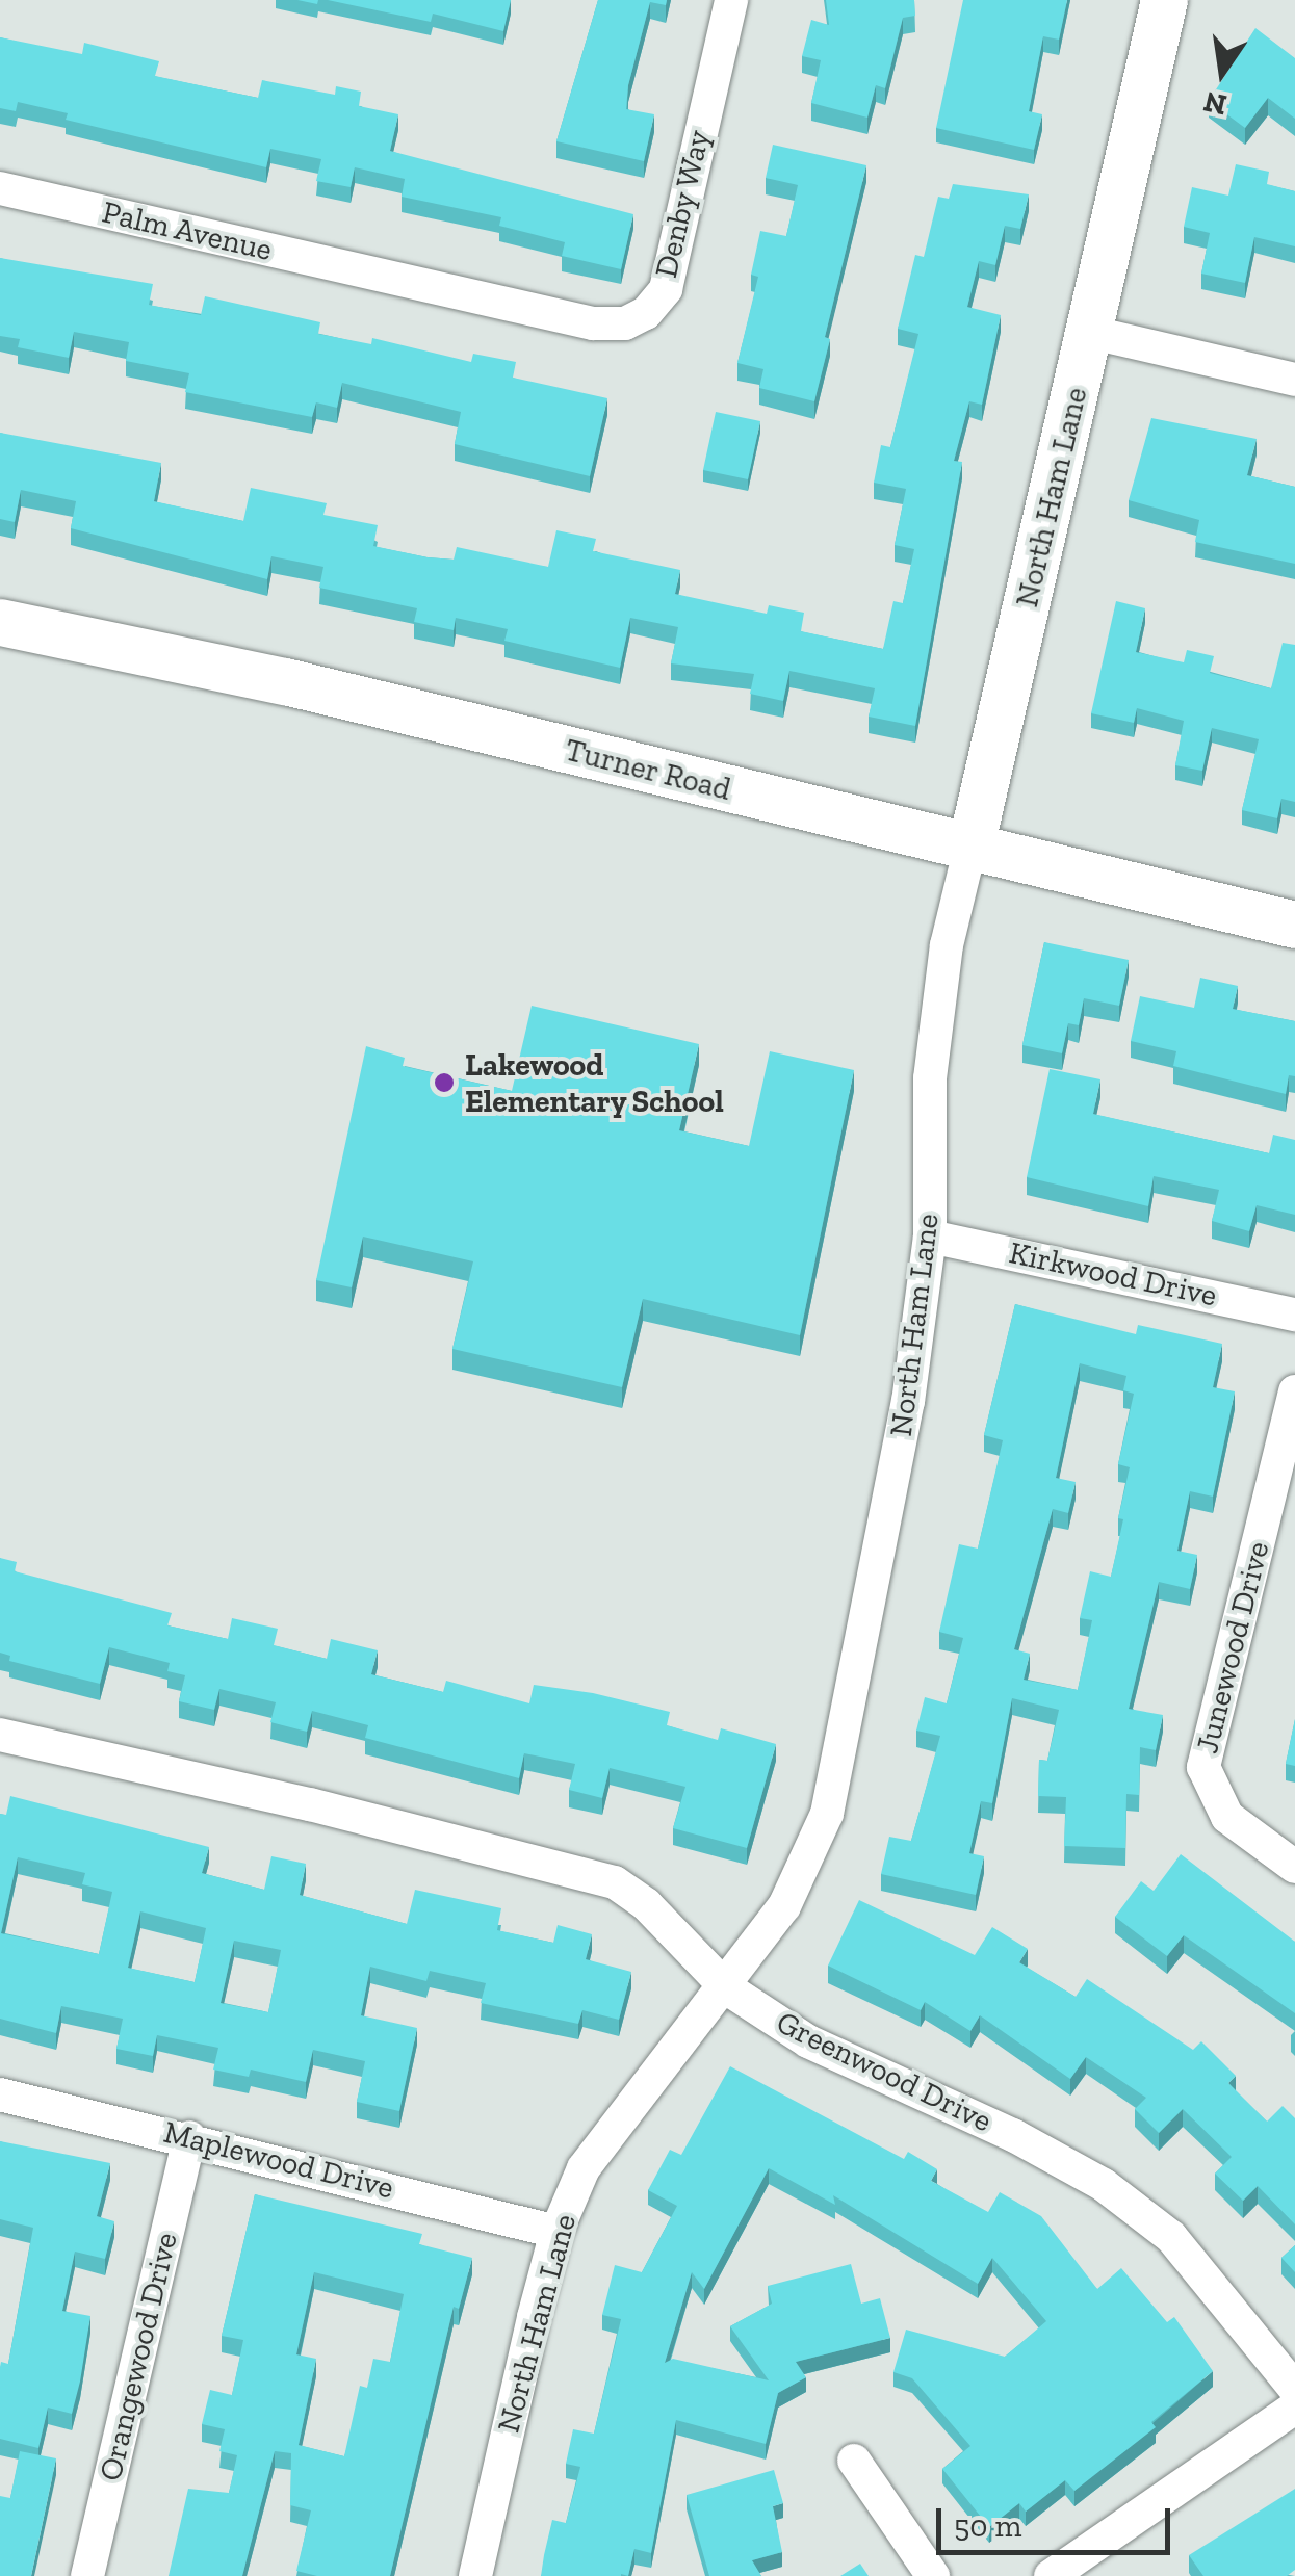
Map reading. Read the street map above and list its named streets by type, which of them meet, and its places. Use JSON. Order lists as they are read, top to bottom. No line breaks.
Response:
{"streets":{"main road":["North Ham Lane","Turner Road"],"street":["Denby Way","Palm Avenue","Kirkwood Drive","Junewood Drive","Greenwood Drive","Maplewood Drive","Orangewood Drive"]},"crossings":[["Denby Way","Palm Avenue"],["North Ham Lane","Turner Road"],["North Ham Lane","Kirkwood Drive"],["North Ham Lane","Greenwood Drive"],["North Ham Lane","Maplewood Drive"],["Maplewood Drive","Orangewood Drive"]],"places":["Lakewood Elementary School"],"scale_bar":"50 m","north":"bottom"}
